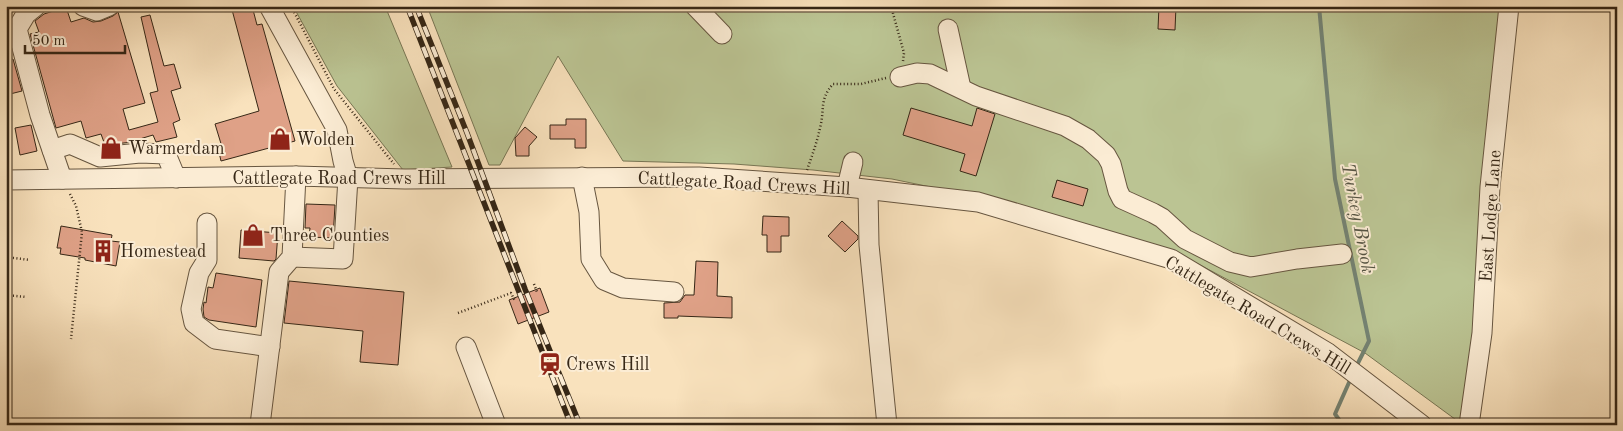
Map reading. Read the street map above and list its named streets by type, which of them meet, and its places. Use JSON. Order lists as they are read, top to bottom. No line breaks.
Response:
{"streets":{"street":["Cattlegate Road Crews Hill","East Lodge Lane"]},"water":["Turkey Brook"],"places":{"shop":["Wolden","Warmerdam","Three Counties"],"building":["Homestead"],"station":["Crews Hill"]},"scale_bar":"50 m"}
